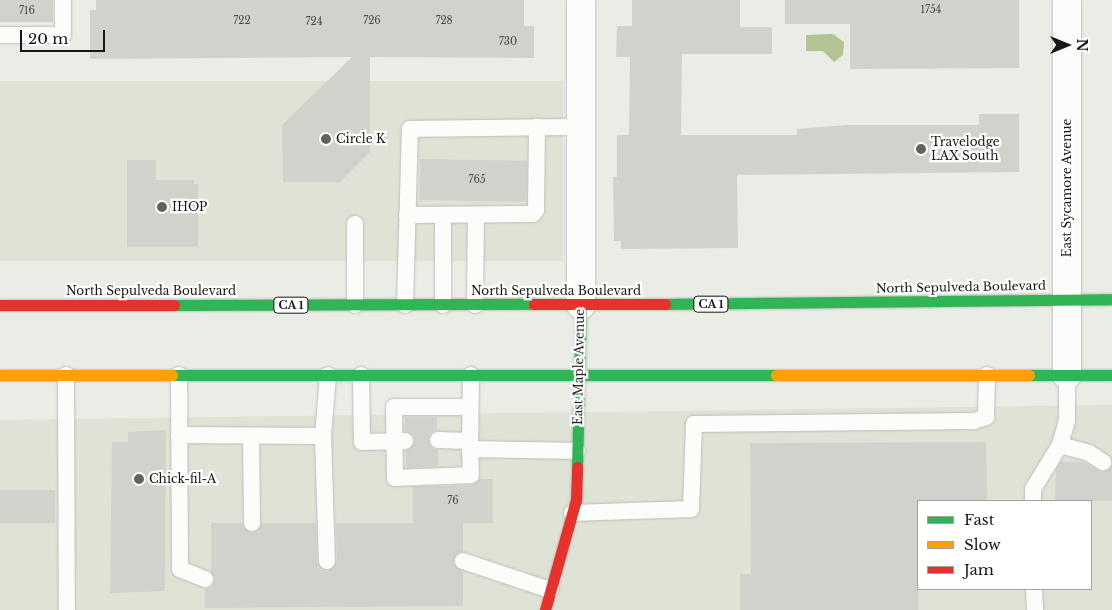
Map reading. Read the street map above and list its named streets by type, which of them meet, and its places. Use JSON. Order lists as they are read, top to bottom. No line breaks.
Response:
{"streets":{"main road":["North Sepulveda Boulevard","CA 1","East Maple Avenue"],"street":["East Sycamore Avenue"]},"crossings":[["East Sycamore Avenue","North Sepulveda Boulevard"],["North Sepulveda Boulevard","East Maple Avenue"]],"places":["Circle K","Travelodge LAX South","IHOP","Chick-fil-A"],"house_numbers":["1754","716","722","726","728","724","730","765","76"],"legend":["Fast","Slow","Jam"],"scale_bar":"20 m","north":"right"}
